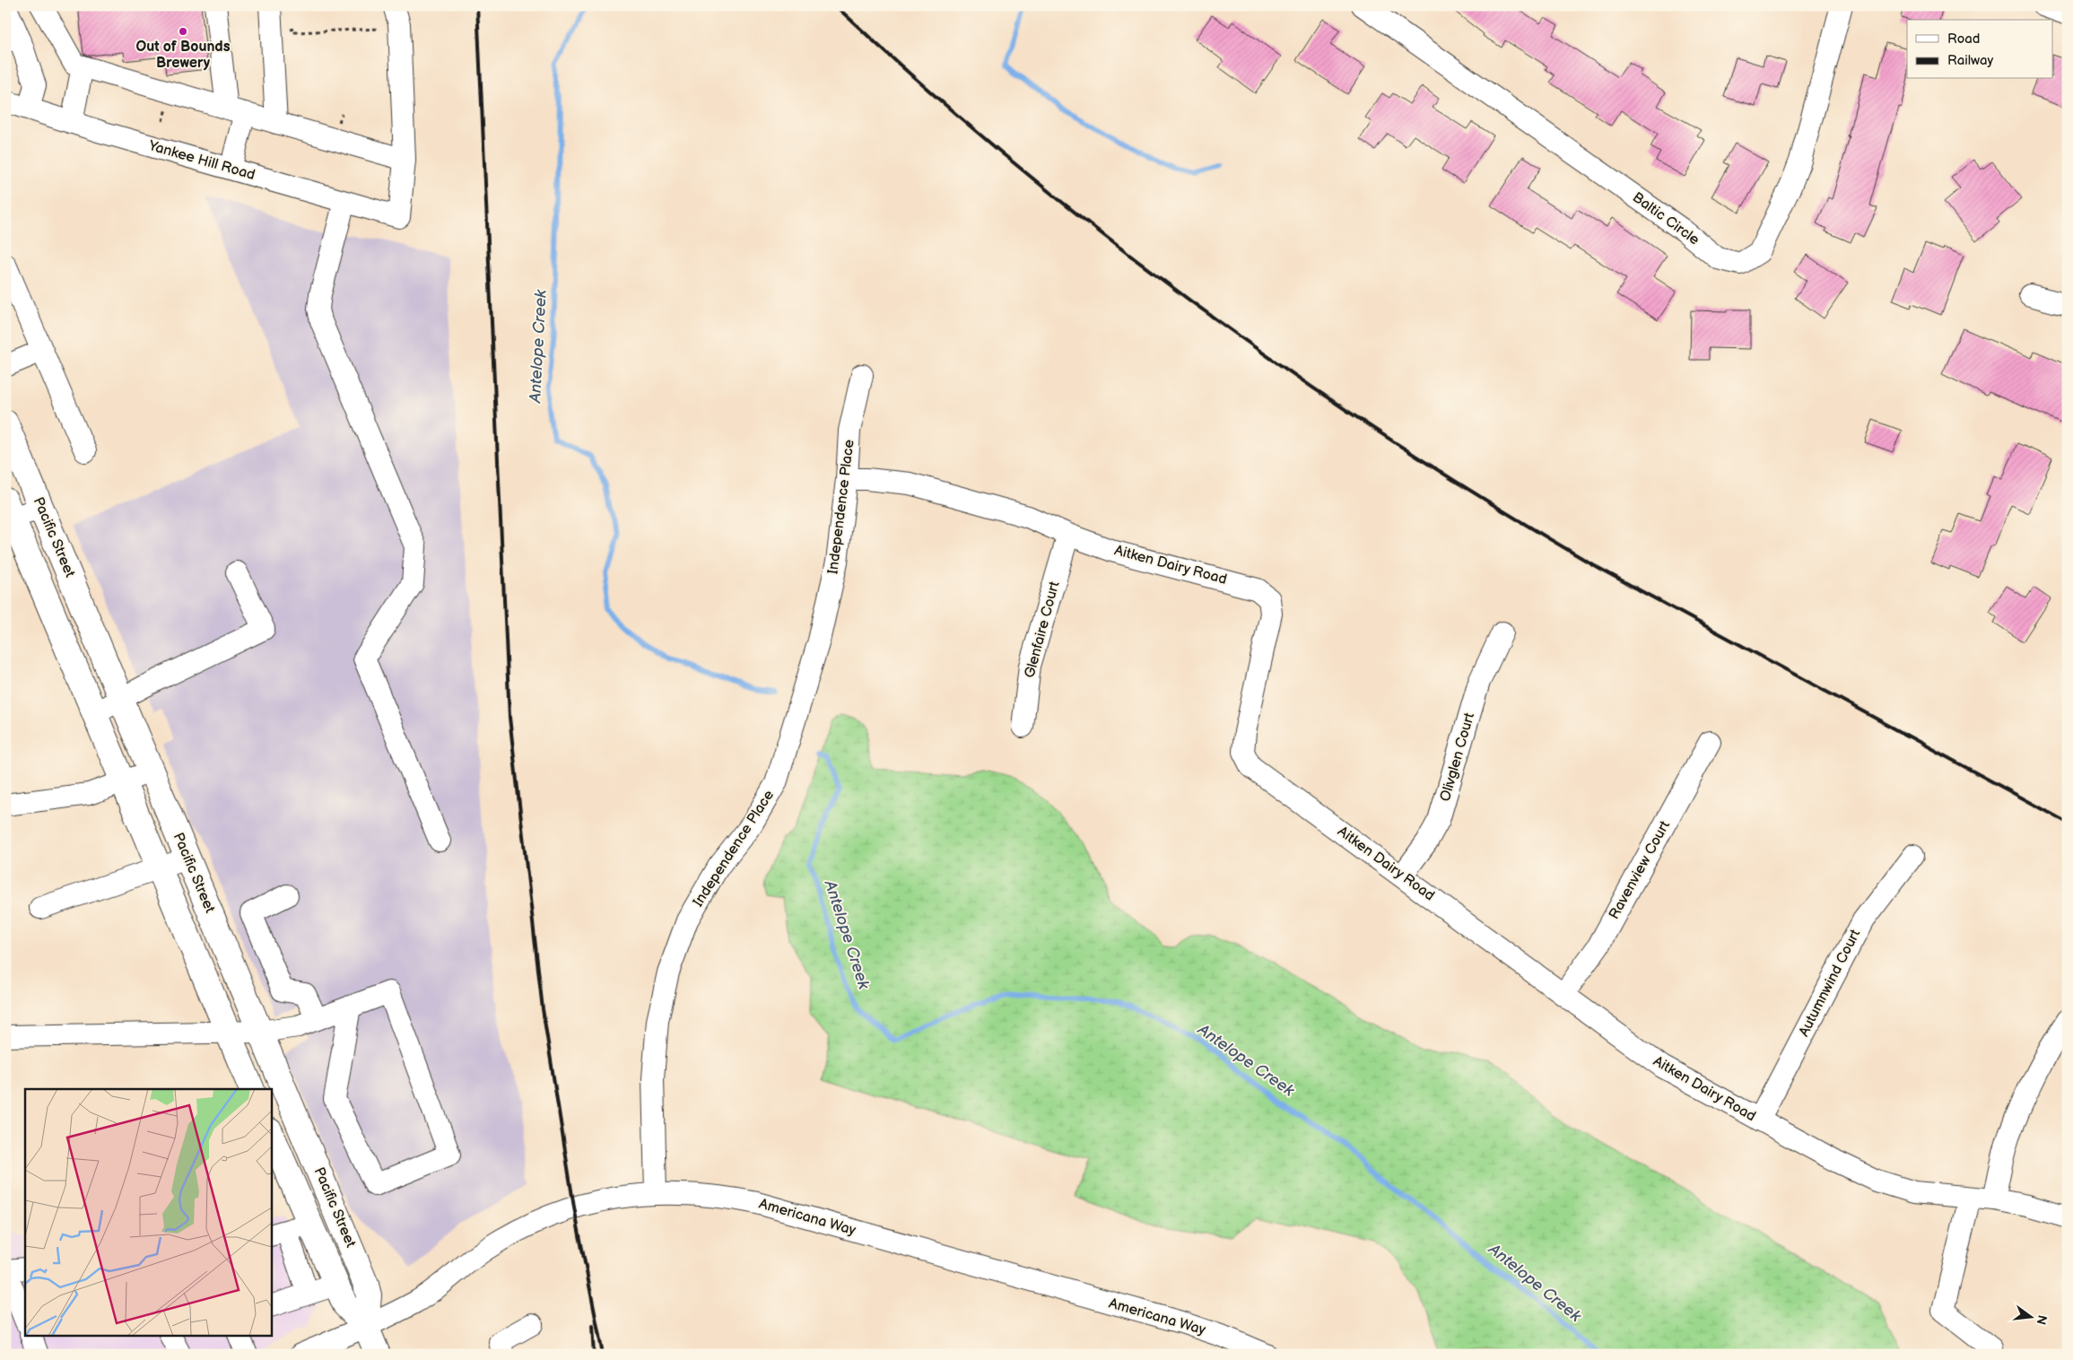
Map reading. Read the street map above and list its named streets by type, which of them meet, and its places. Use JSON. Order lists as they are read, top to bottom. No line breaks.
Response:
{"streets":{"main road":["Pacific Street"],"street":["Yankee Hill Road","Baltic Circle","Independence Place","Aitken Dairy Road","Glenfaire Court","Olivglen Court","Ravenview Court","Autumnwind Court","Americana Way"]},"crossings":[["Independence Place","Aitken Dairy Road"],["Independence Place","Americana Way"],["Pacific Street","Americana Way"],["Aitken Dairy Road","Glenfaire Court"],["Aitken Dairy Road","Olivglen Court"],["Aitken Dairy Road","Ravenview Court"],["Aitken Dairy Road","Autumnwind Court"]],"water":["Antelope Creek"],"places":["Out of Bounds Brewery"],"legend":["Road","Railway"],"north":"right"}
